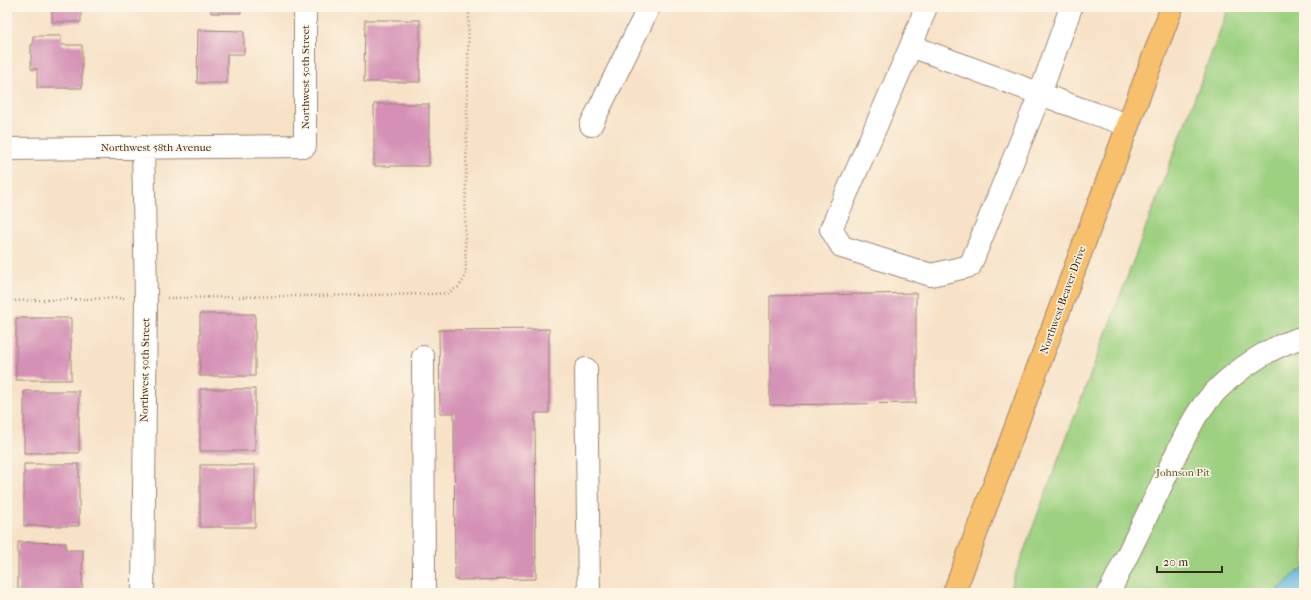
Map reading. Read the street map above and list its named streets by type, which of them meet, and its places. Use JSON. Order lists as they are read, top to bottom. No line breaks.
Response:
{"streets":{"main road":["Northwest Beaver Drive"],"street":["Northwest 50th Street","Northwest 58th Avenue"]},"crossings":[["Northwest 50th Street","Northwest 58th Avenue"]],"parks":["Johnson Pit"],"scale_bar":"20 m"}
